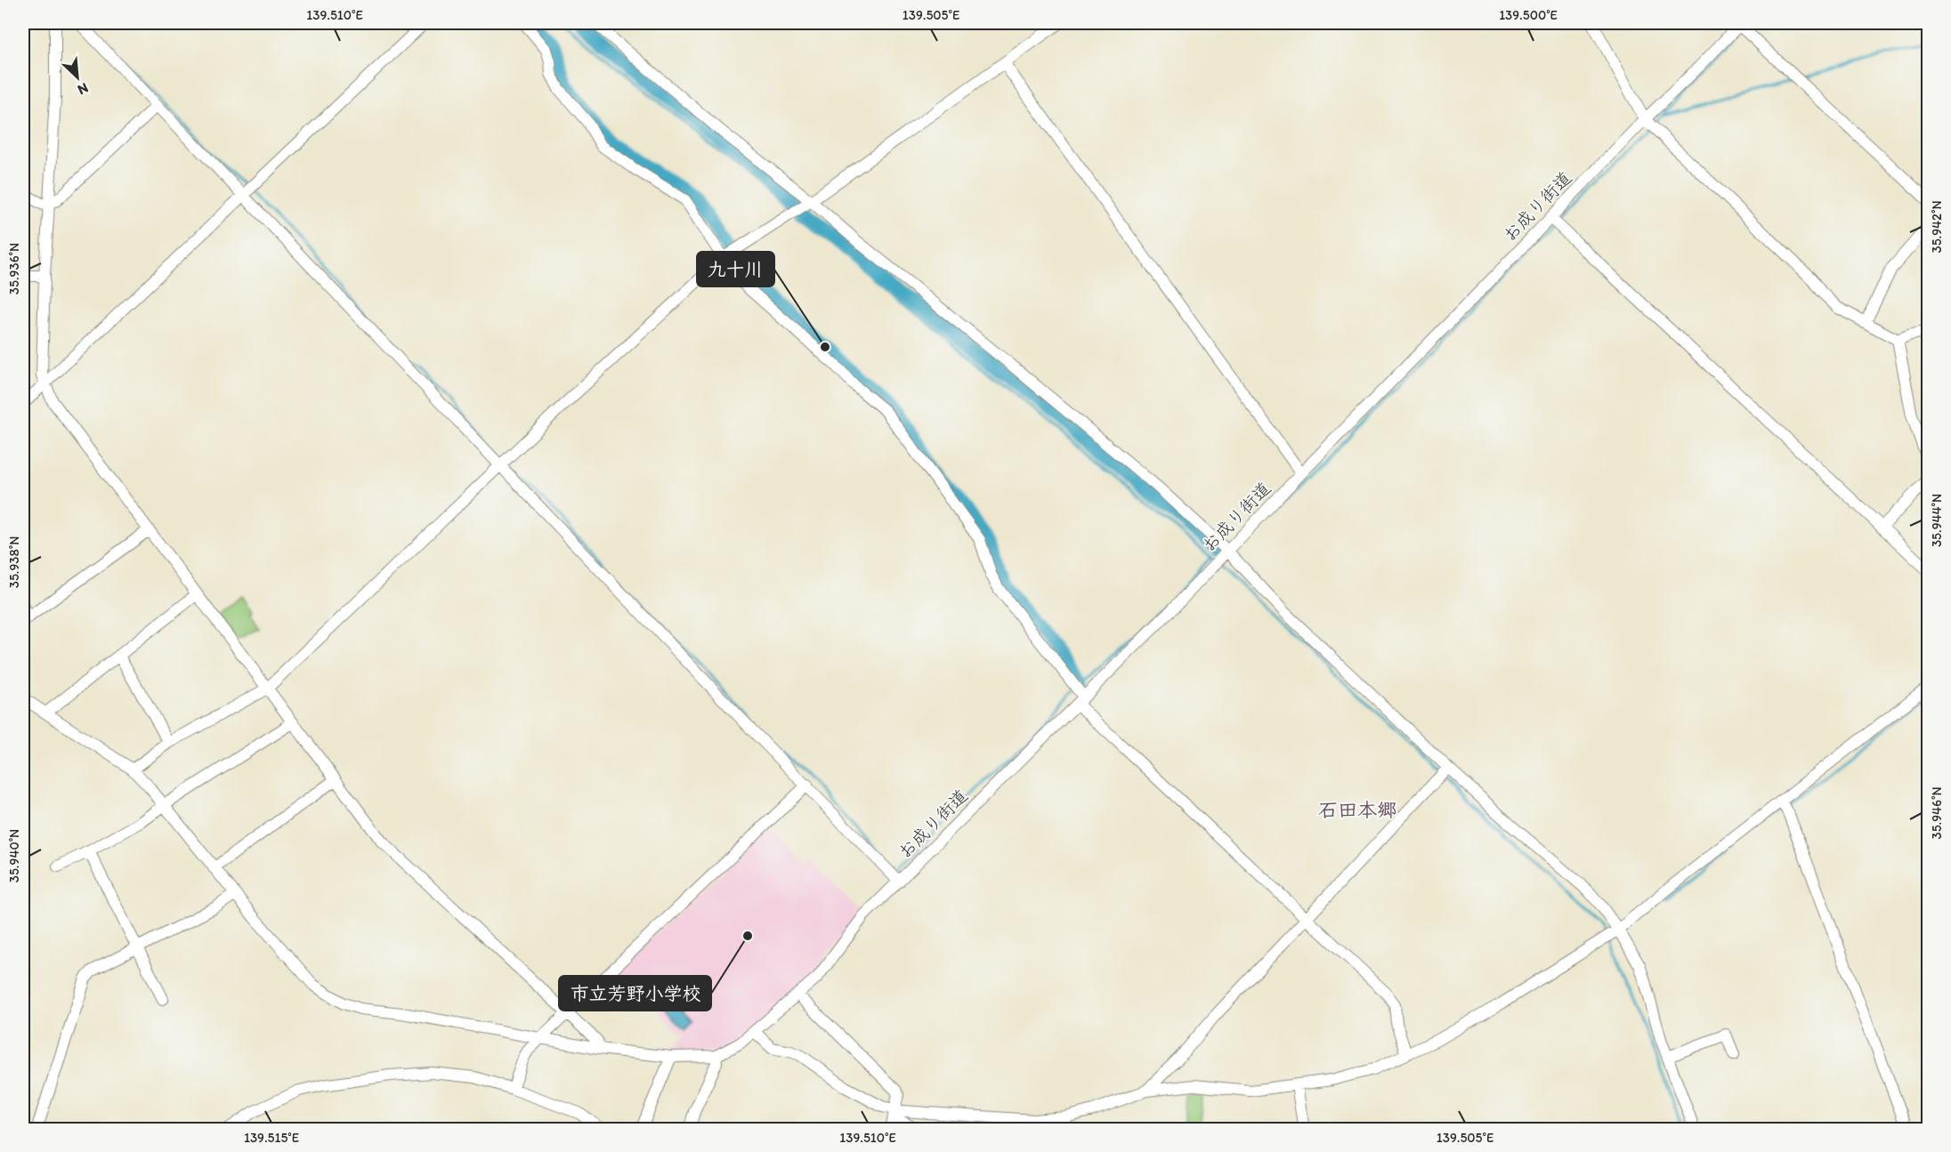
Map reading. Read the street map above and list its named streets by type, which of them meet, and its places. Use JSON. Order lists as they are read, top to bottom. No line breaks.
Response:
{"streets":{"street":["お成り街道"]},"districts":["石田本郷"],"places":["九十川","市立芳野小学校"],"north":"bottom right","coordinates":["139.510°E","139.505°E","139.500°E","35.942°N","35.936°N","35.944°N","35.938°N","35.946°N","35.940°N","139.515°E"]}
